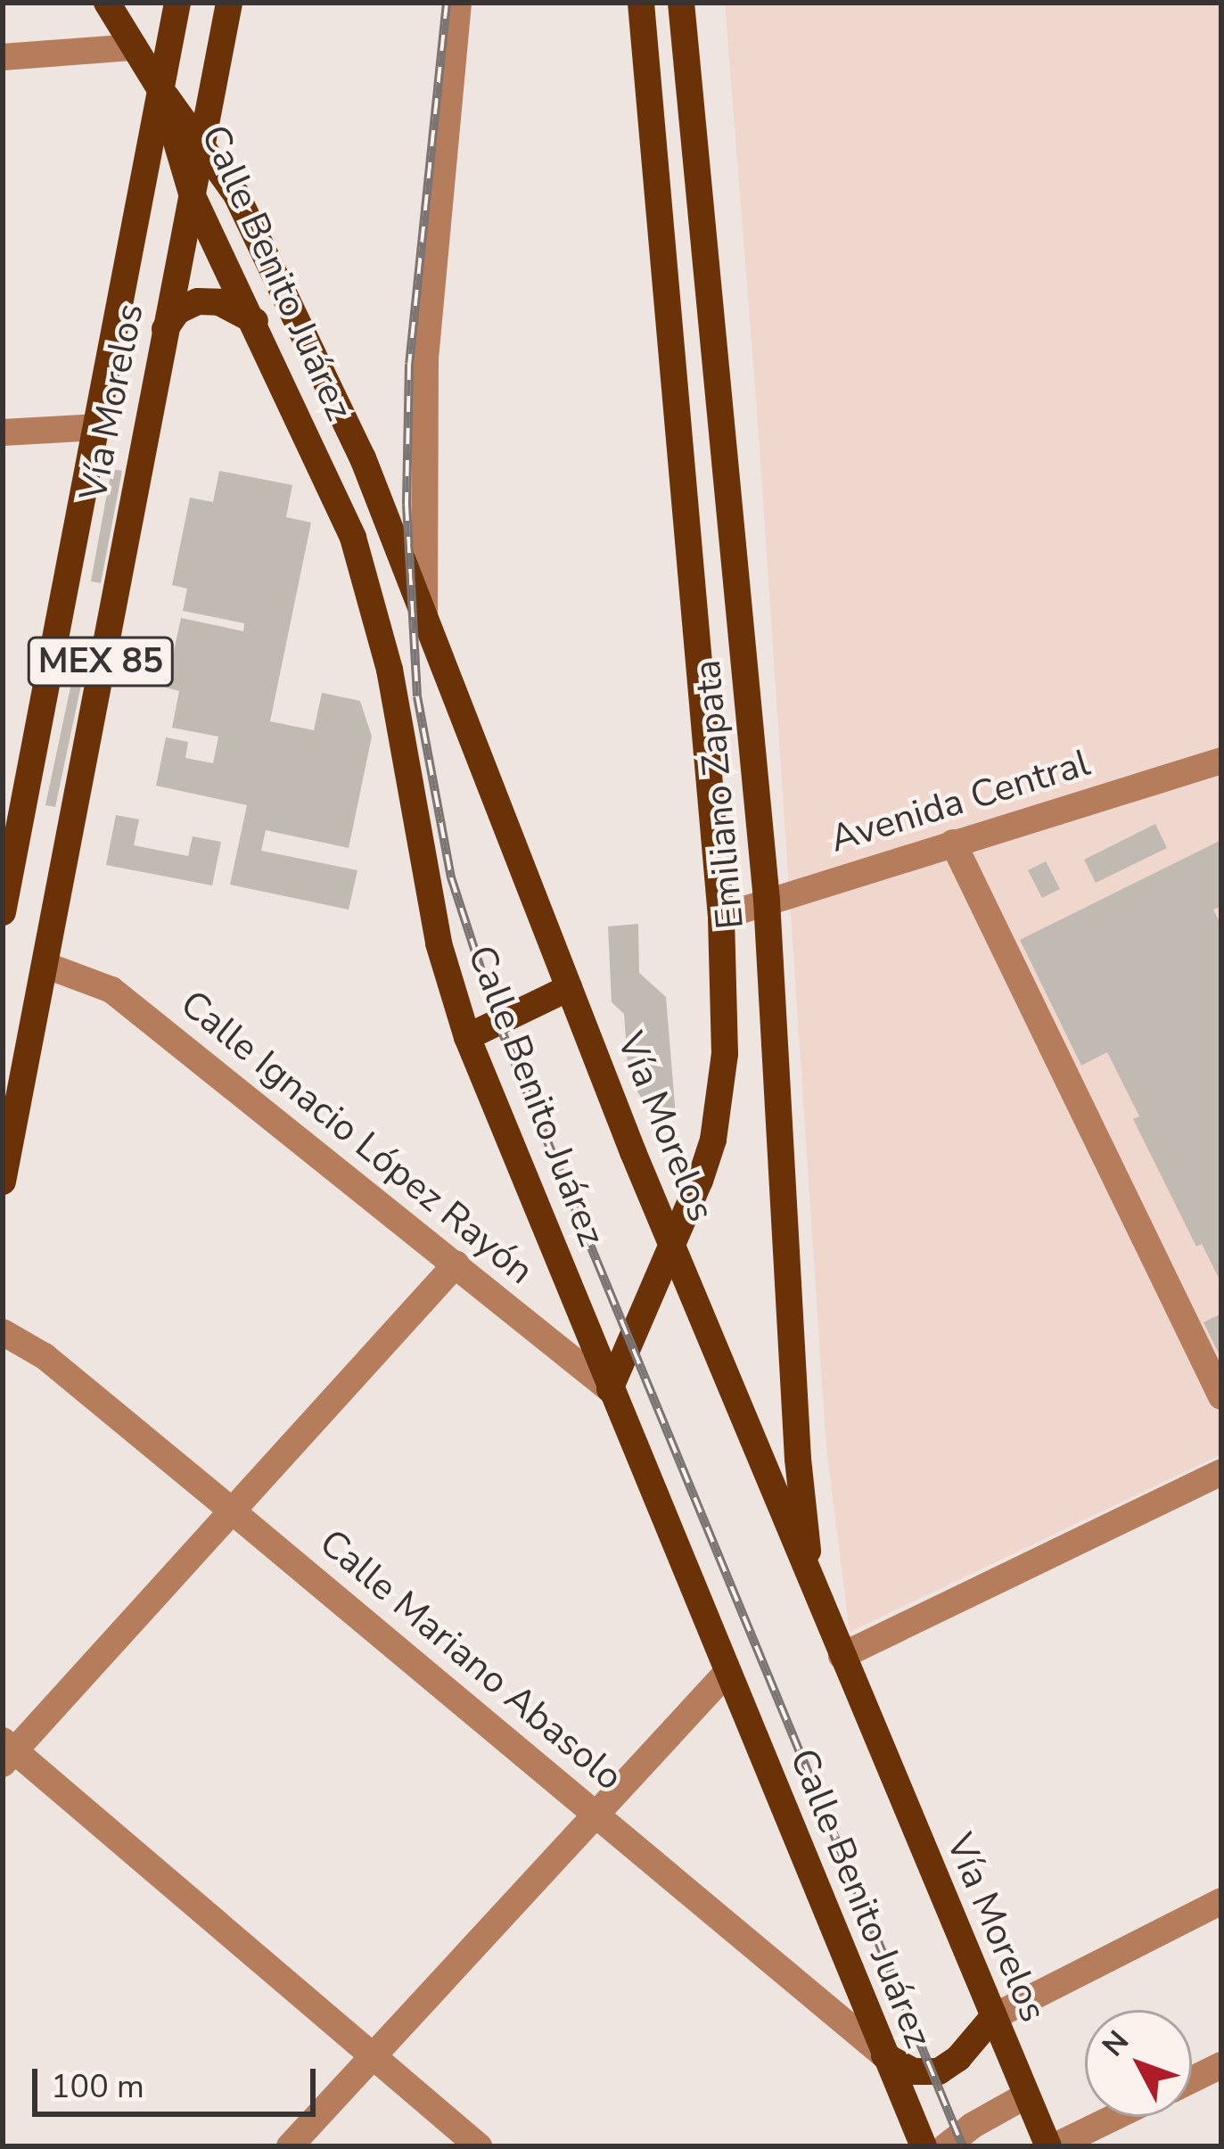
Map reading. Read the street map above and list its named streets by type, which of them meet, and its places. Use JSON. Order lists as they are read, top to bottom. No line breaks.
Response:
{"streets":{"main road":["Calle Benito Juárez","Vía Morelos","MEX 85","Emiliano Zapata"],"street":["Avenida Central","Calle Ignacio López Rayón","Calle Mariano Abasolo"]},"crossings":[["Calle Benito Juárez","Vía Morelos"],["Calle Benito Juárez","Emiliano Zapata"],["Calle Benito Juárez","Calle Ignacio López Rayón"],["Calle Benito Juárez","Calle Mariano Abasolo"],["Vía Morelos","Emiliano Zapata"],["Vía Morelos","Calle Ignacio López Rayón"],["Emiliano Zapata","Avenida Central"],["Emiliano Zapata","Calle Ignacio López Rayón"]],"scale_bar":"100 m","north":"top left"}
